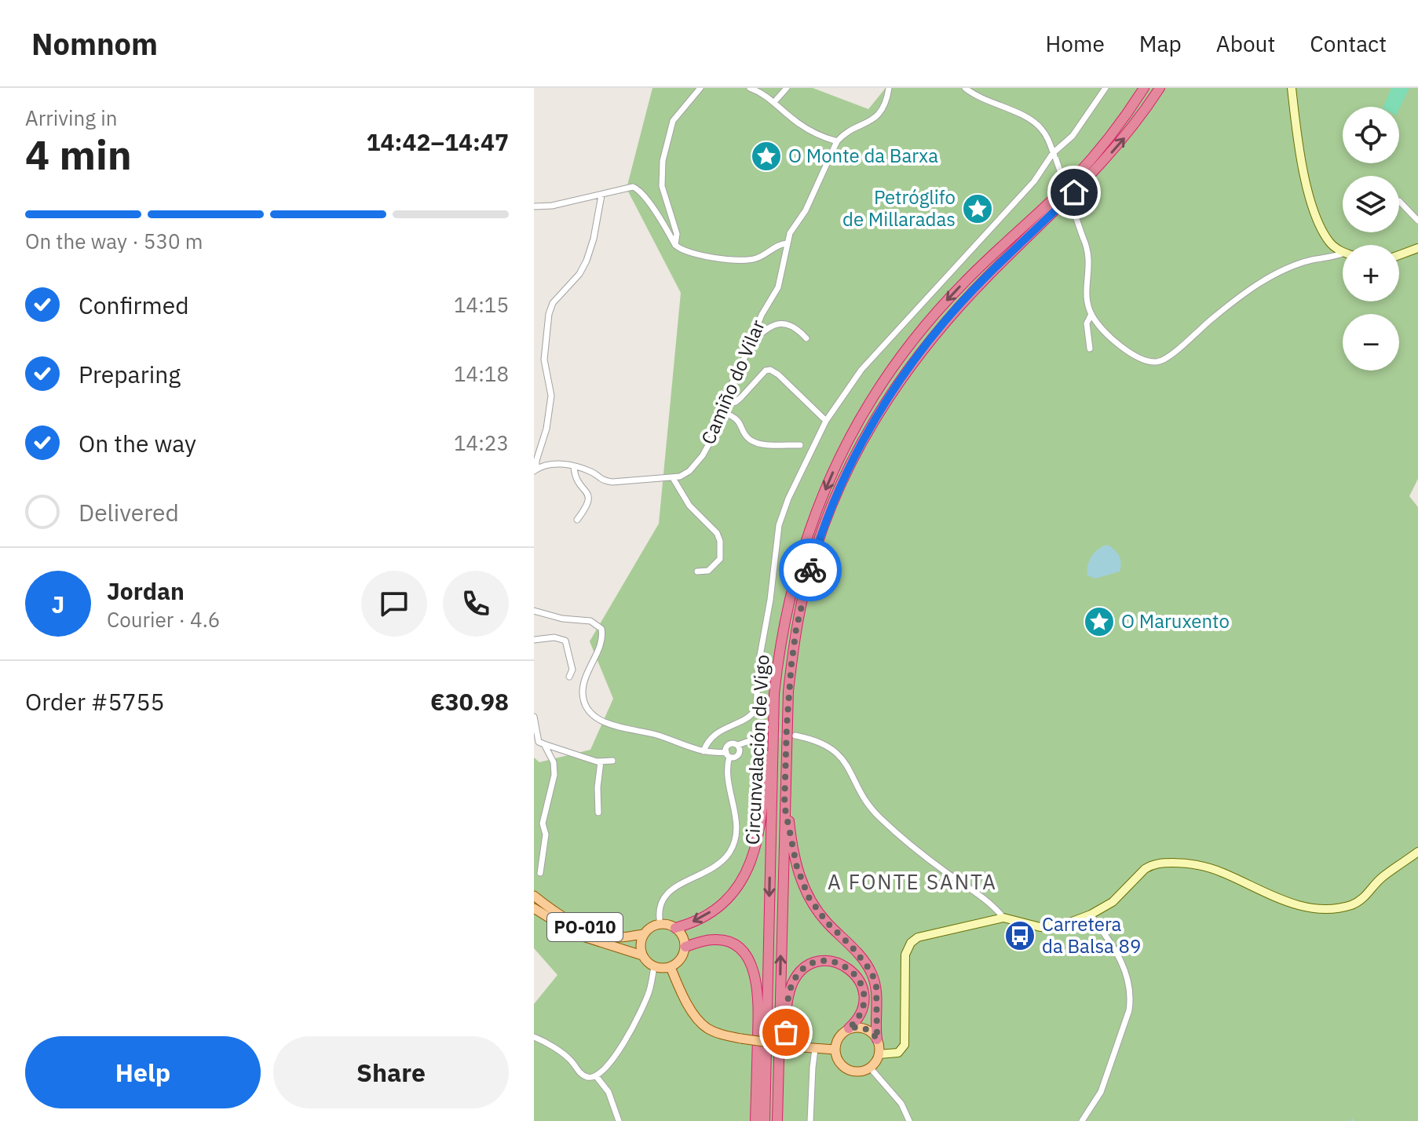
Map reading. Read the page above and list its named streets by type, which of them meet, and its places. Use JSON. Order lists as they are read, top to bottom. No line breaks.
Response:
{"streets":{"highway":["Circunvalación de Vigo"],"main road":["PO-010"],"street":["Camiño do Vilar"]},"districts":["A FONTE SANTA"],"places":{"place":["O Monte da Barxa","Petróglifo de Millaradas","O Maruxento"],"bus stop":["Carretera da Balsa 89"]},"page":{"header":"Nomnom","nav":["Home","Map","About","Contact"],"heading":["4 min","Arriving in","14:42–14:47"],"panel":["Jordan","Courier · 4.6","Order #5755","€30.98"],"map_buttons":["+","−"],"bar":"On the way · 530 m","list":[["Confirmed","14:15"],["Preparing","14:18"],["On the way","14:23"],"Delivered"],"round":"J","buttons":["Help","Share"]}}
